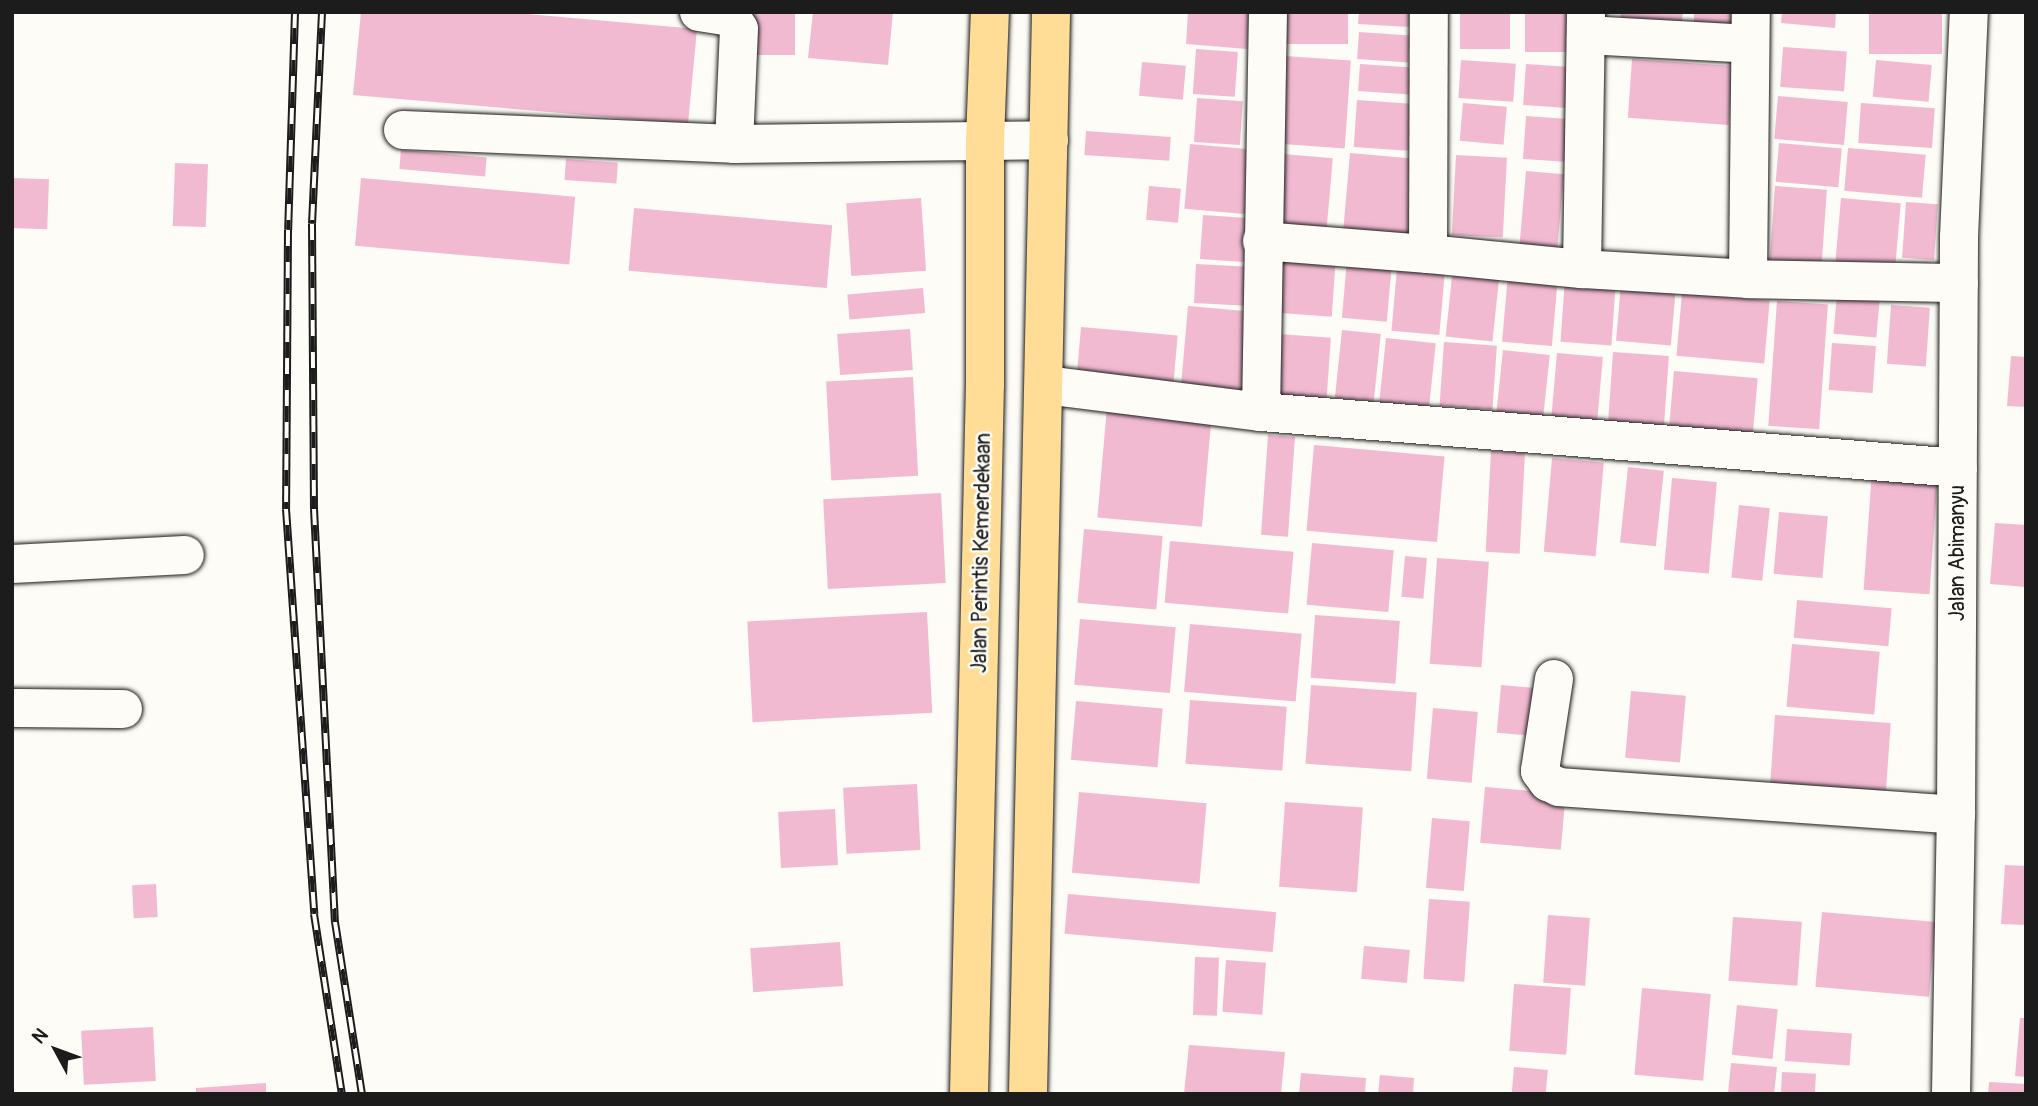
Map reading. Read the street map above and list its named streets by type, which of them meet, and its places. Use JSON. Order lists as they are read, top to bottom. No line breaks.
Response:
{"streets":{"main road":["Jalan Perintis Kemerdekaan"],"street":["Jalan Abimanyu"]},"north":"top left"}
